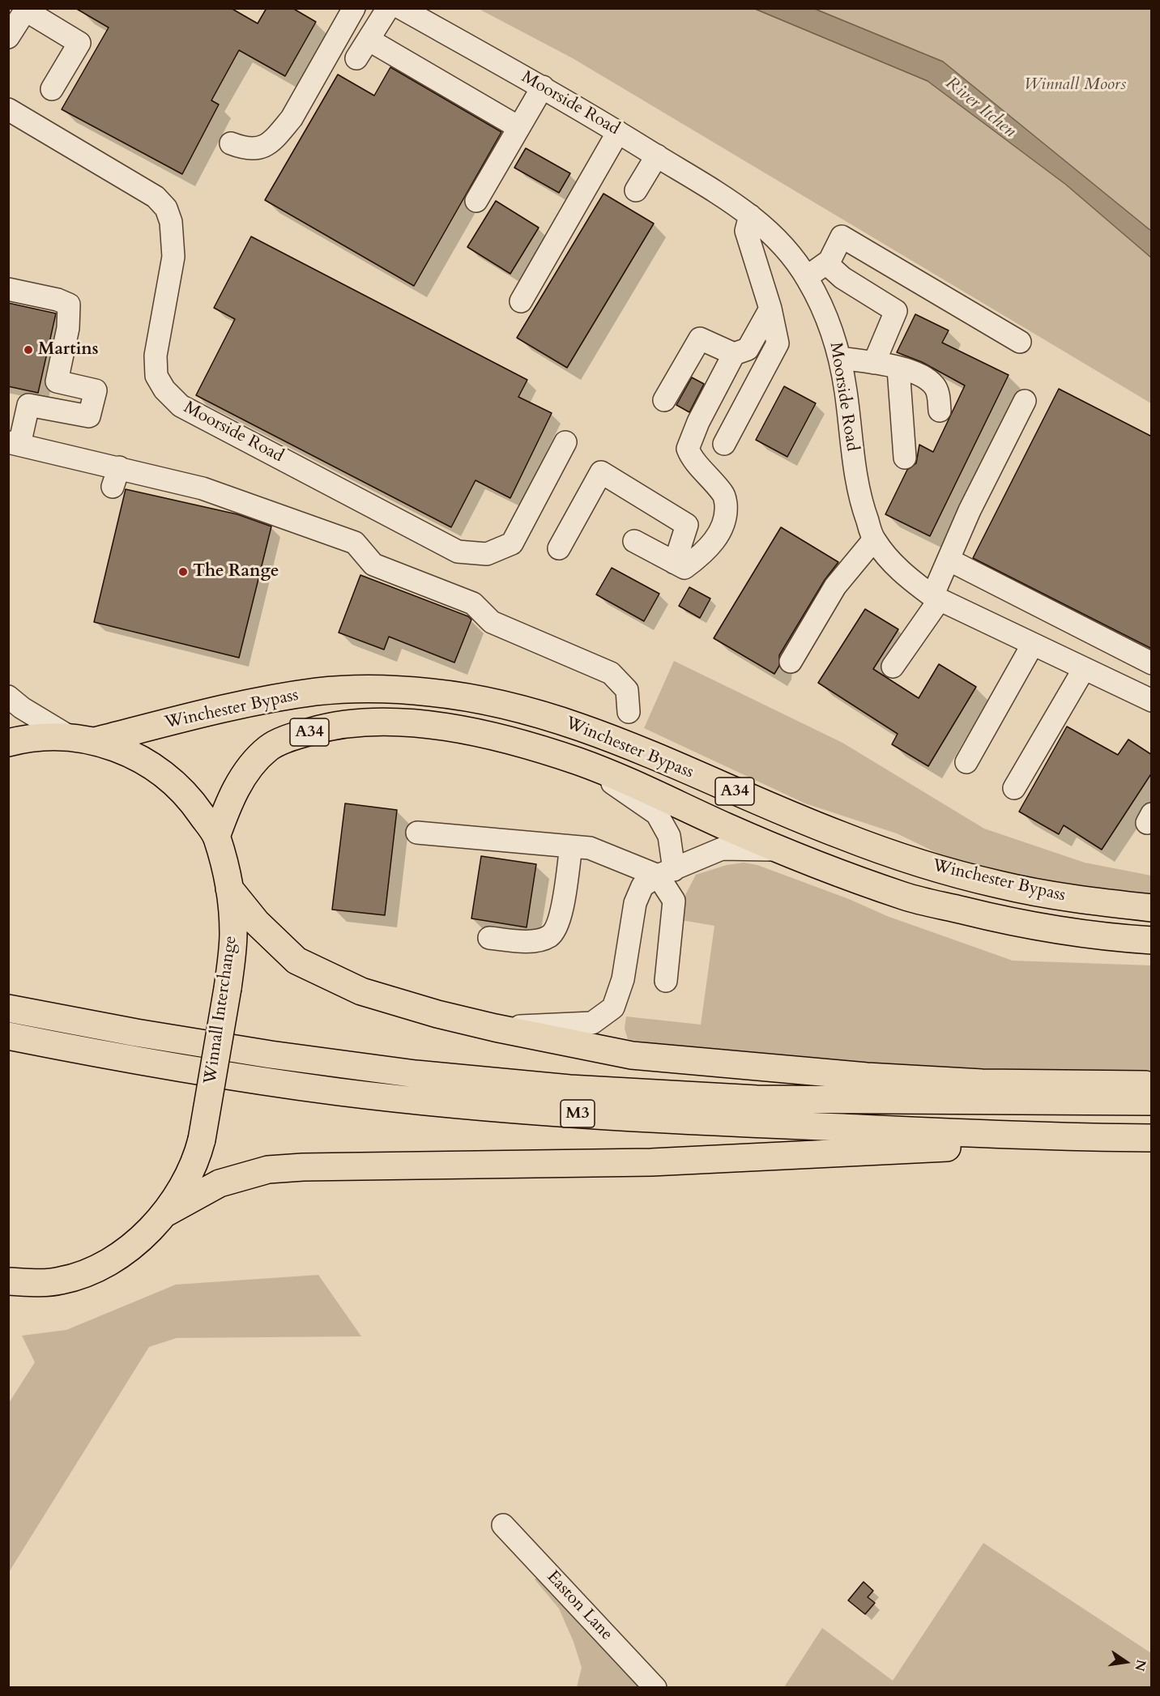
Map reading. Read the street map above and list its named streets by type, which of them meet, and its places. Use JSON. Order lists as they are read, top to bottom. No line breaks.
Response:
{"streets":{"highway":["Winchester Bypass","A34","Winnall Interchange","M3"],"street":["Moorside Road","Easton Lane"]},"crossings":[["Winchester Bypass","Winnall Interchange"],["Winnall Interchange","M3"]],"water":["River Itchen"],"parks":["Winnall Moors"],"places":["Martins","The Range"],"north":"right"}
